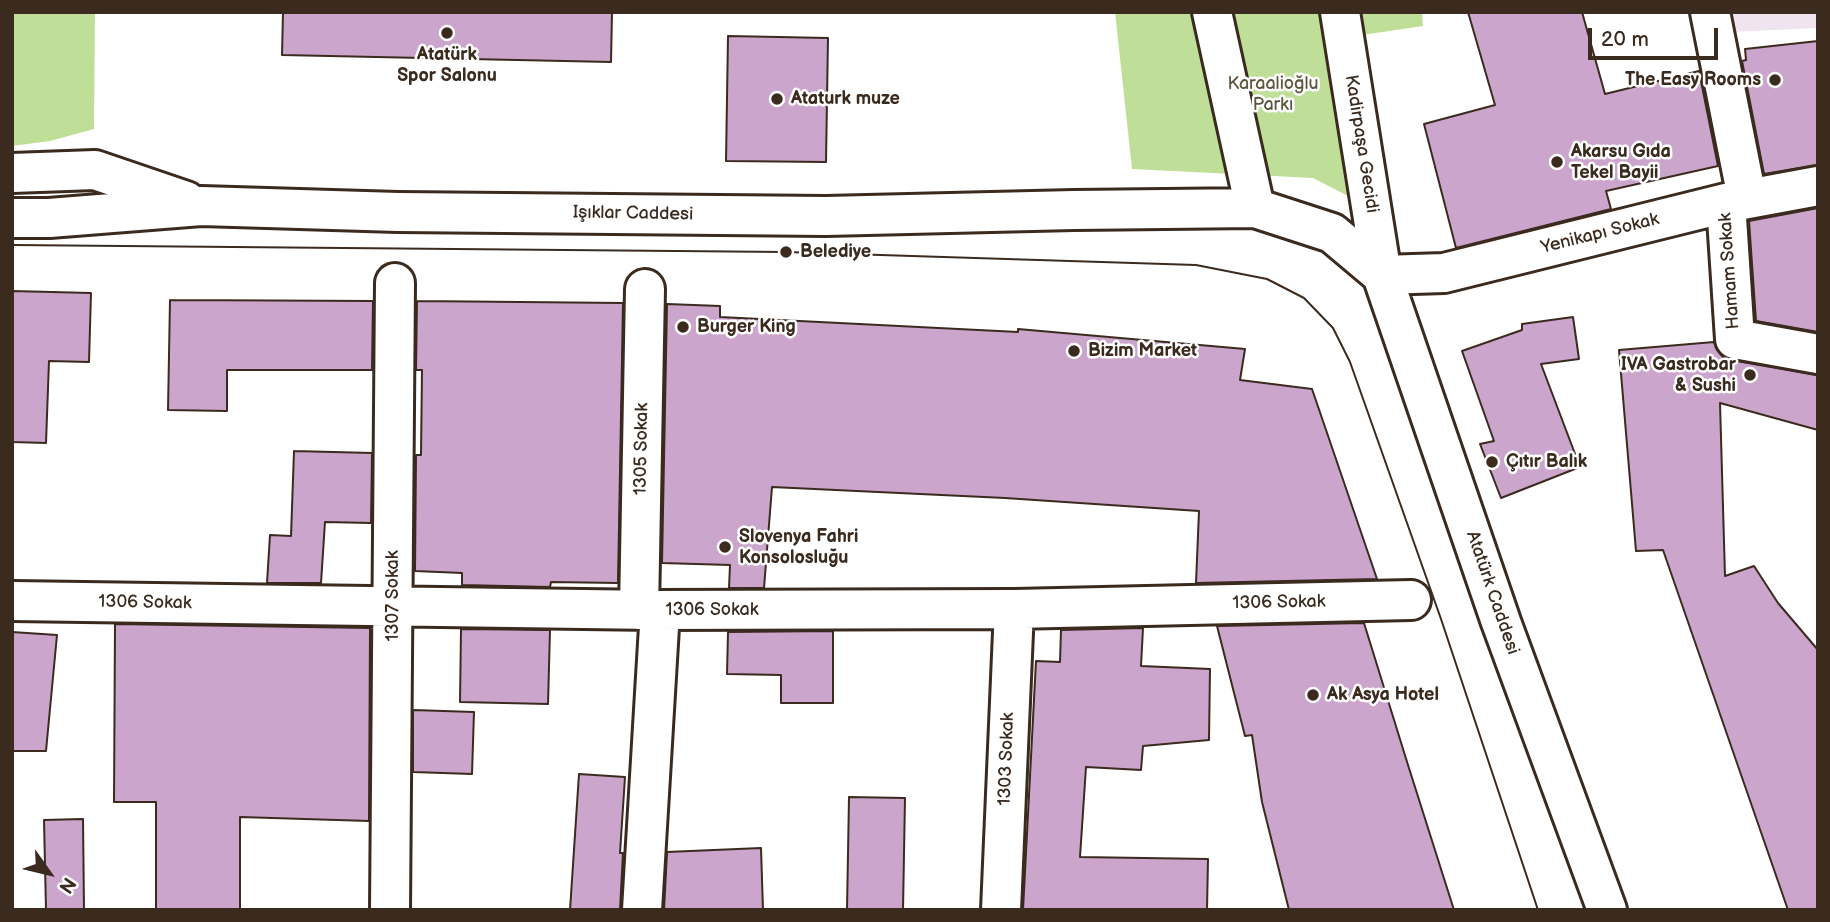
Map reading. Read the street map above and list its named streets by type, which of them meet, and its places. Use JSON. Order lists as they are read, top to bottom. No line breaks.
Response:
{"streets":{"street":["Kadirpaşa Gecidi","Işıklar Caddesi","Yenikapı Sokak","Hamam Sokak","1305 Sokak","Atatürk Caddesi","1307 Sokak","1306 Sokak","1303 Sokak"]},"crossings":[["Kadirpaşa Gecidi","Işıklar Caddesi"],["Kadirpaşa Gecidi","Yenikapı Sokak"],["Kadirpaşa Gecidi","Atatürk Caddesi"],["Işıklar Caddesi","Yenikapı Sokak"],["Işıklar Caddesi","Atatürk Caddesi"],["Yenikapı Sokak","Hamam Sokak"],["Yenikapı Sokak","Atatürk Caddesi"],["1305 Sokak","1306 Sokak"],["1307 Sokak","1306 Sokak"],["1306 Sokak","1303 Sokak"]],"parks":["Karaalioğlu Parkı"],"places":["Atatürk Spor Salonu","The Easy Rooms","Ataturk muze","Akarsu Gıda Tekel Bayii","Belediye","Burger King","Bizim Market","IVA Gastrobar & Sushi","Çıtır Balık","Slovenya Fahri Konsolosluğu","Ak Asya Hotel"],"scale_bar":"20 m","north":"bottom right"}
